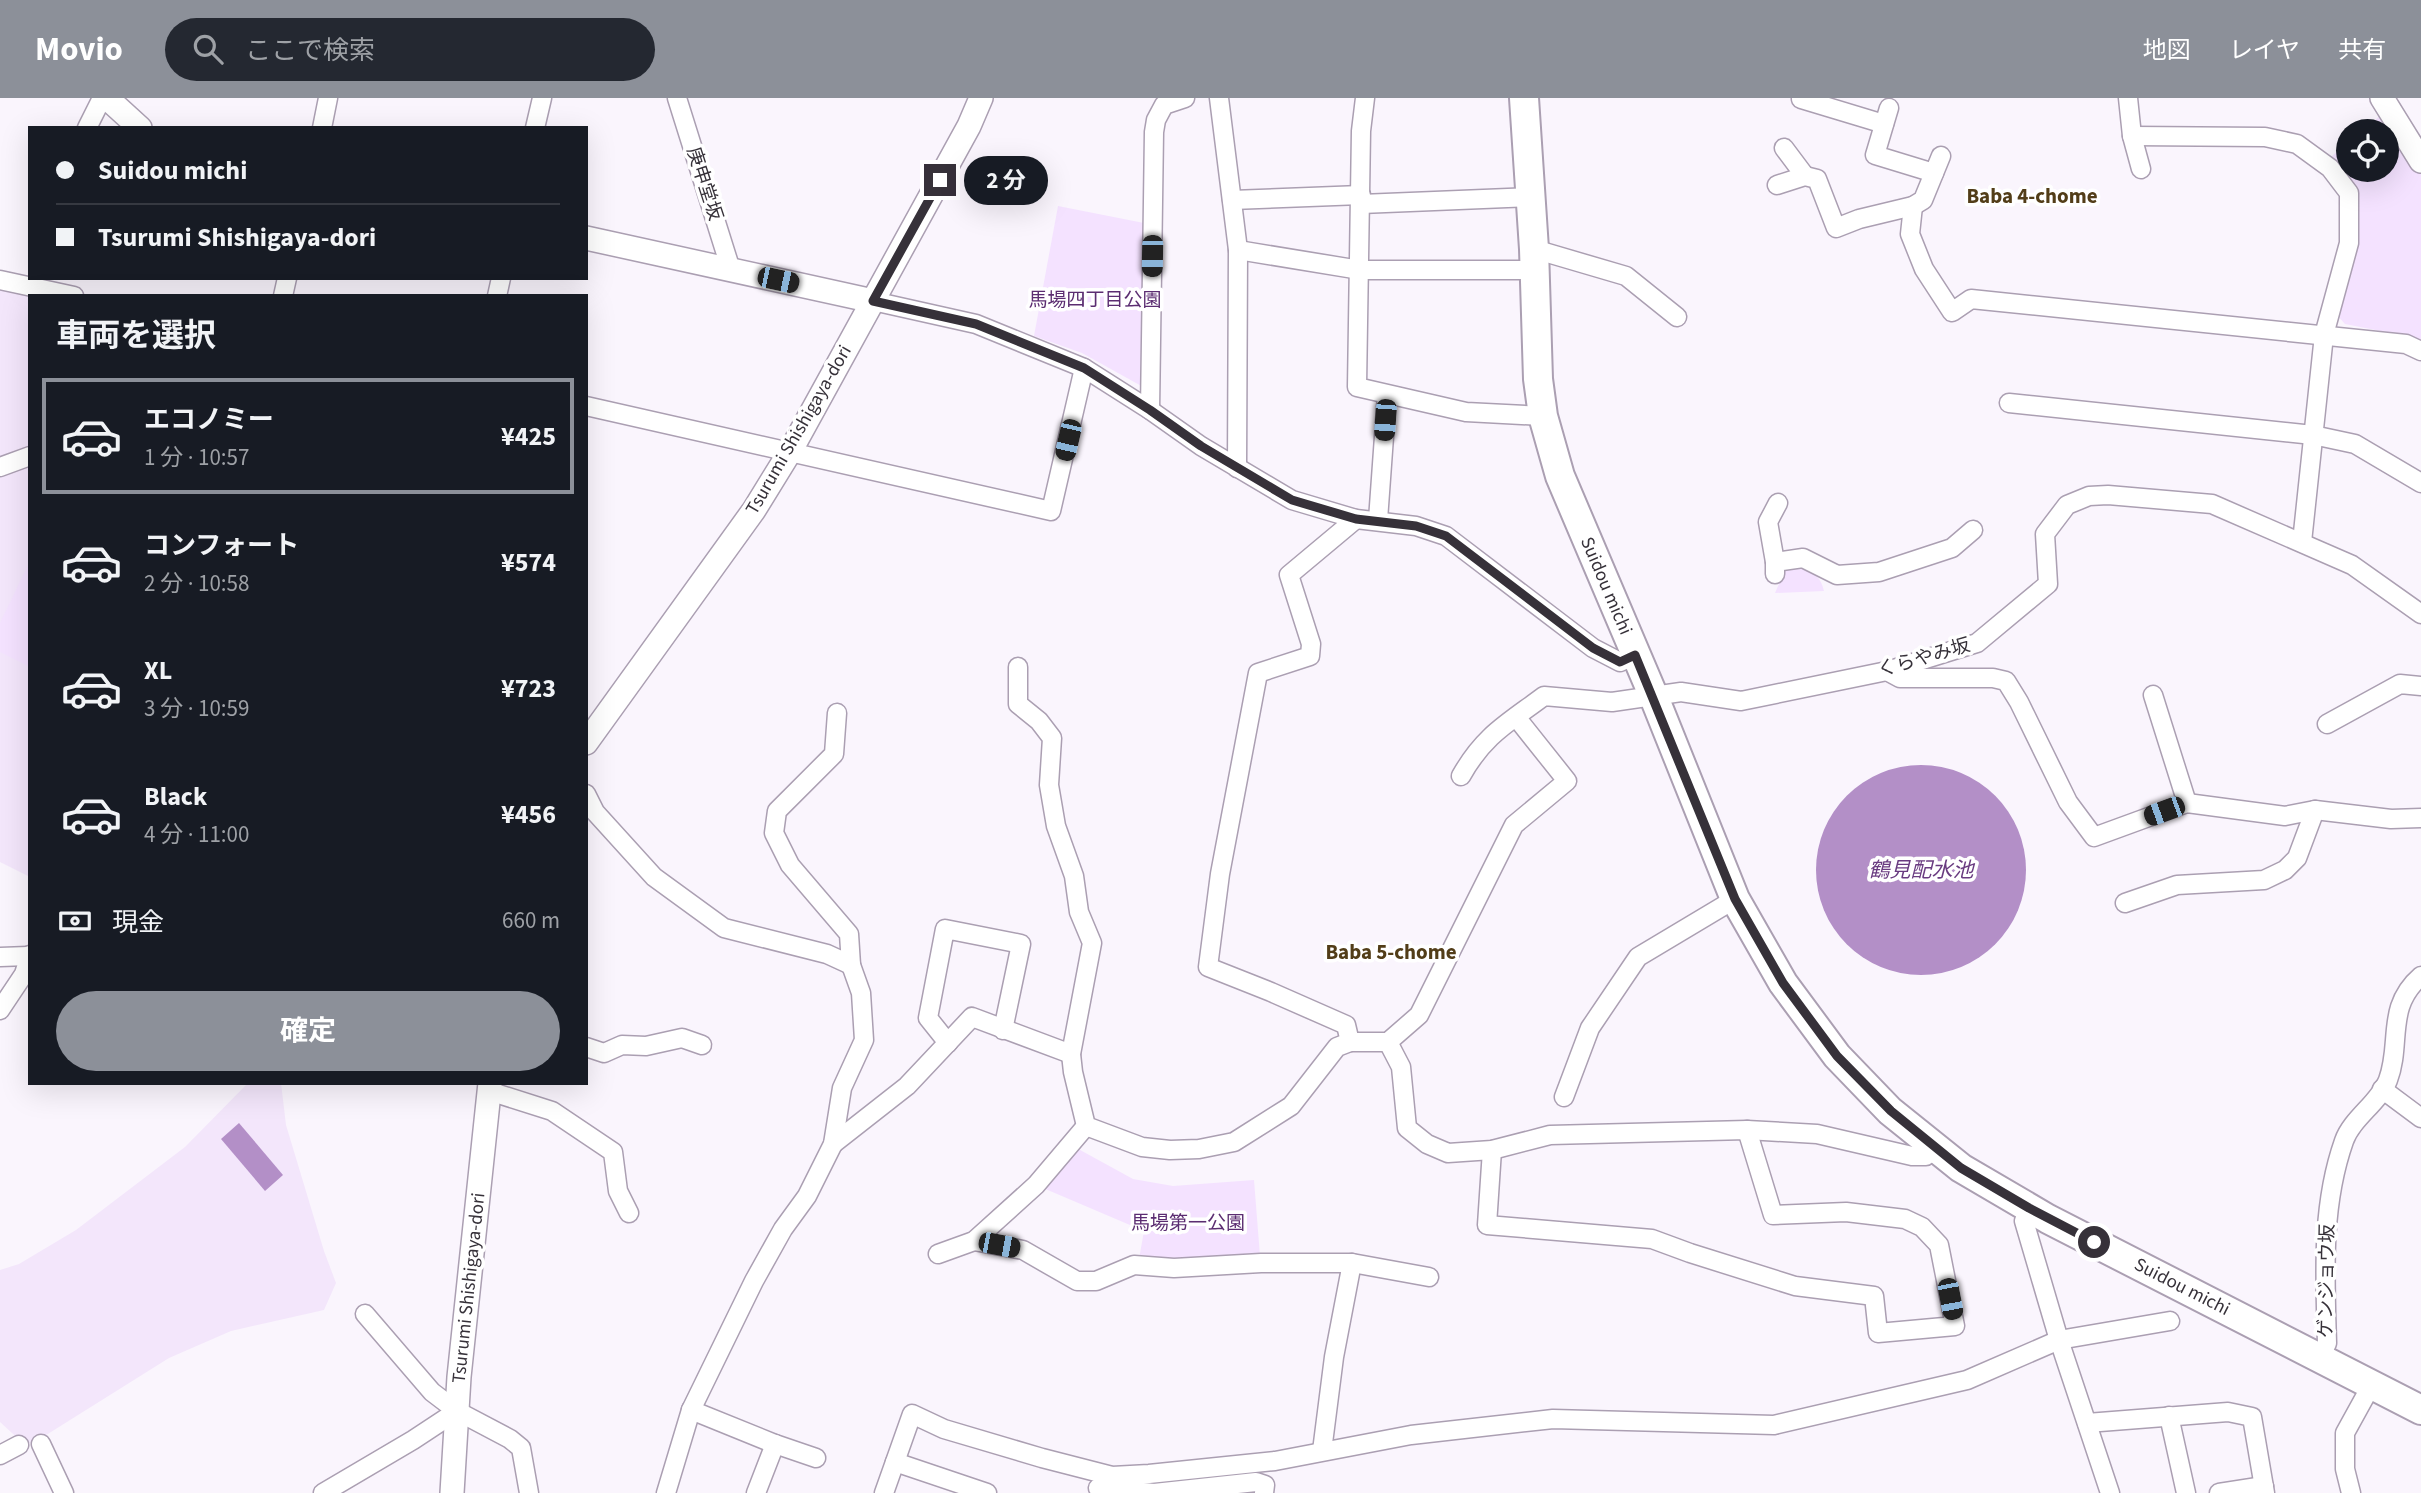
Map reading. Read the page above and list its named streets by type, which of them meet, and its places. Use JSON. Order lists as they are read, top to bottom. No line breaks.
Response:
{"streets":{"main road":["Suidou michi"],"street":["庚申堂坂","Tsurumi Shishigaya-dori","くらやみ坂","ゲンジョウ坂"]},"crossings":[["Suidou michi","くらやみ坂"],["Suidou michi","ゲンジョウ坂"]],"districts":["Baba 4-chome","Baba 5-chome"],"water":["鶴見配水池"],"parks":["馬場四丁目公園","馬場第一公園"],"page":{"header":"Movio","search":"ここで検索","nav":["地図","レイヤ","共有"],"banner":["Suidou michi","Tsurumi Shishigaya-dori"],"bubble":"2 分","heading":"車両を選択","list":[{"name":"エコノミー","note":"1 分 · 10:57","value":"¥425"},{"name":"コンフォート","note":"2 分 · 10:58","value":"¥574"},{"name":"XL","note":"3 分 · 10:59","value":"¥723"},{"name":"Black","note":"4 分 · 11:00","value":"¥456"}],"pay":["現金","660 m"],"buttons":"確定"}}
